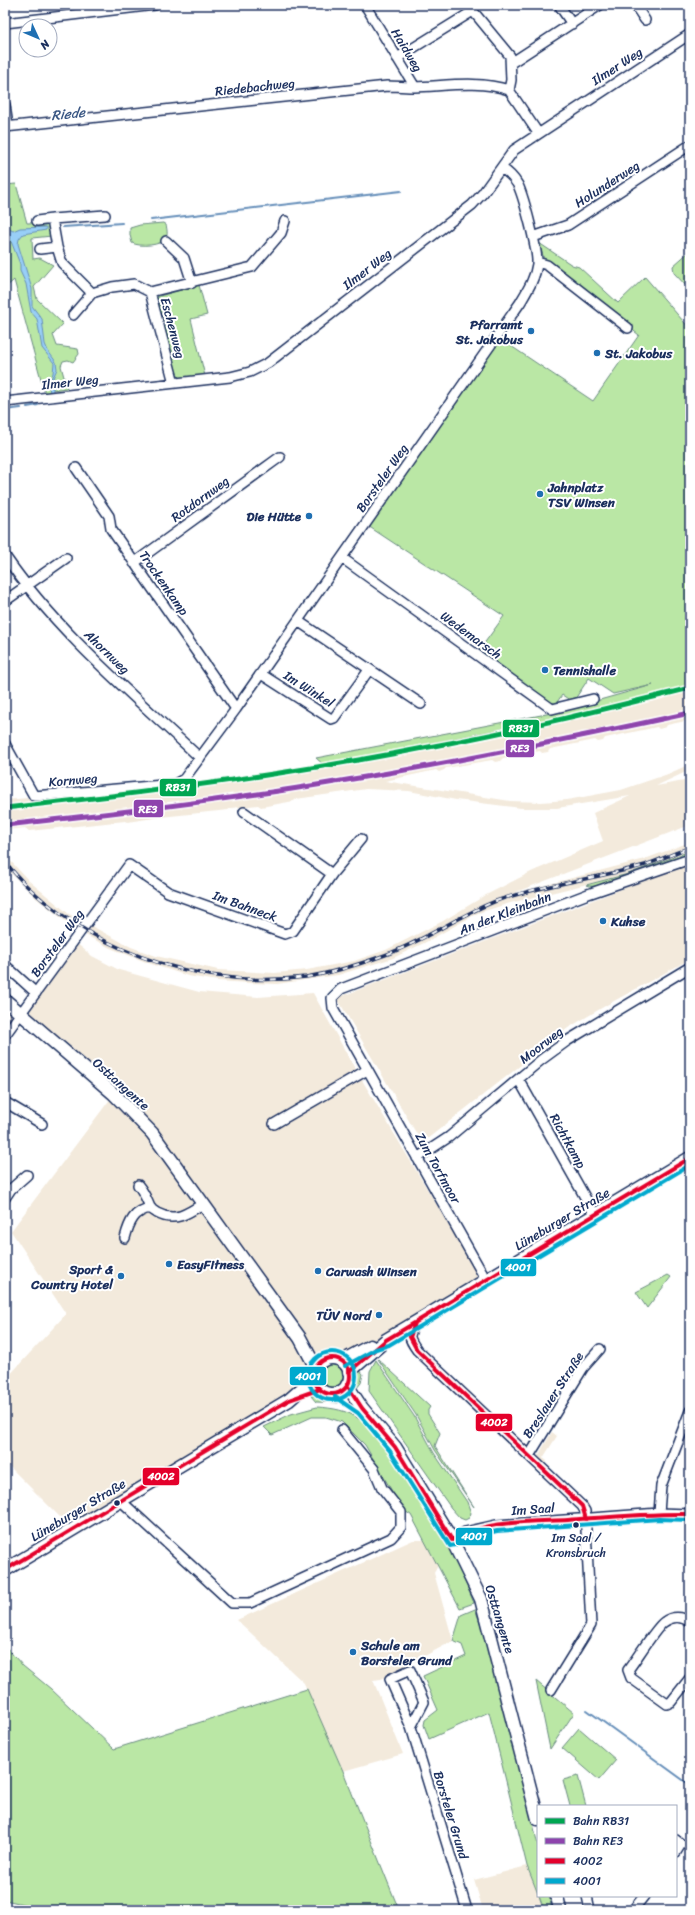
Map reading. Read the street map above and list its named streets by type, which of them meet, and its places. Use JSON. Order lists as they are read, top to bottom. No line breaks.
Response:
{"streets":{"main road":["Osttangente","Lüneburger Straße"],"street":["Haidweg","Ilmer Weg","Riedebachweg","Holunderweg","Eschenweg","Borsteler Weg","Rotdornweg","Trockenkamp","Wedemarsch","Ahornweg","Im Winkel","Kornweg","Im Bahneck","An der Kleinbahn","Moorweg","Richtkamp","Zum Torfmoor","Breslauer Straße","Im Saal","Borsteler Grund"]},"crossings":[["Haidweg","Riedebachweg"],["Ilmer Weg","Eschenweg"],["Ilmer Weg","Borsteler Weg"],["Holunderweg","Borsteler Weg"],["Borsteler Weg","Trockenkamp"],["Borsteler Weg","Wedemarsch"],["Borsteler Weg","Ahornweg"],["Borsteler Weg","Im Winkel"],["Borsteler Weg","Kornweg"],["Borsteler Weg","Im Bahneck"],["Borsteler Weg","Osttangente"],["Rotdornweg","Trockenkamp"],["An der Kleinbahn","Zum Torfmoor"],["Moorweg","Richtkamp"],["Moorweg","Zum Torfmoor"],["Osttangente","Lüneburger Straße"],["Osttangente","Im Saal"],["Richtkamp","Lüneburger Straße"],["Zum Torfmoor","Lüneburger Straße"]],"water":["Riede"],"places":["Pfarramt St. Jakobus","St. Jakobus","Jahnplatz TSV Winsen","Die Hütte","Tennishalle","Kuhse","EasyFitness","Carwash Winsen","Sport & Country Hotel","TÜV Nord","Im Saal / Kronsbruch","Schule am Borsteler Grund"],"lines":["rail line RB31","rail line RE3","transit line 4002","transit line 4001"],"legend":["Bahn RB31","Bahn RE3","4002","4001"],"north":"bottom right"}
